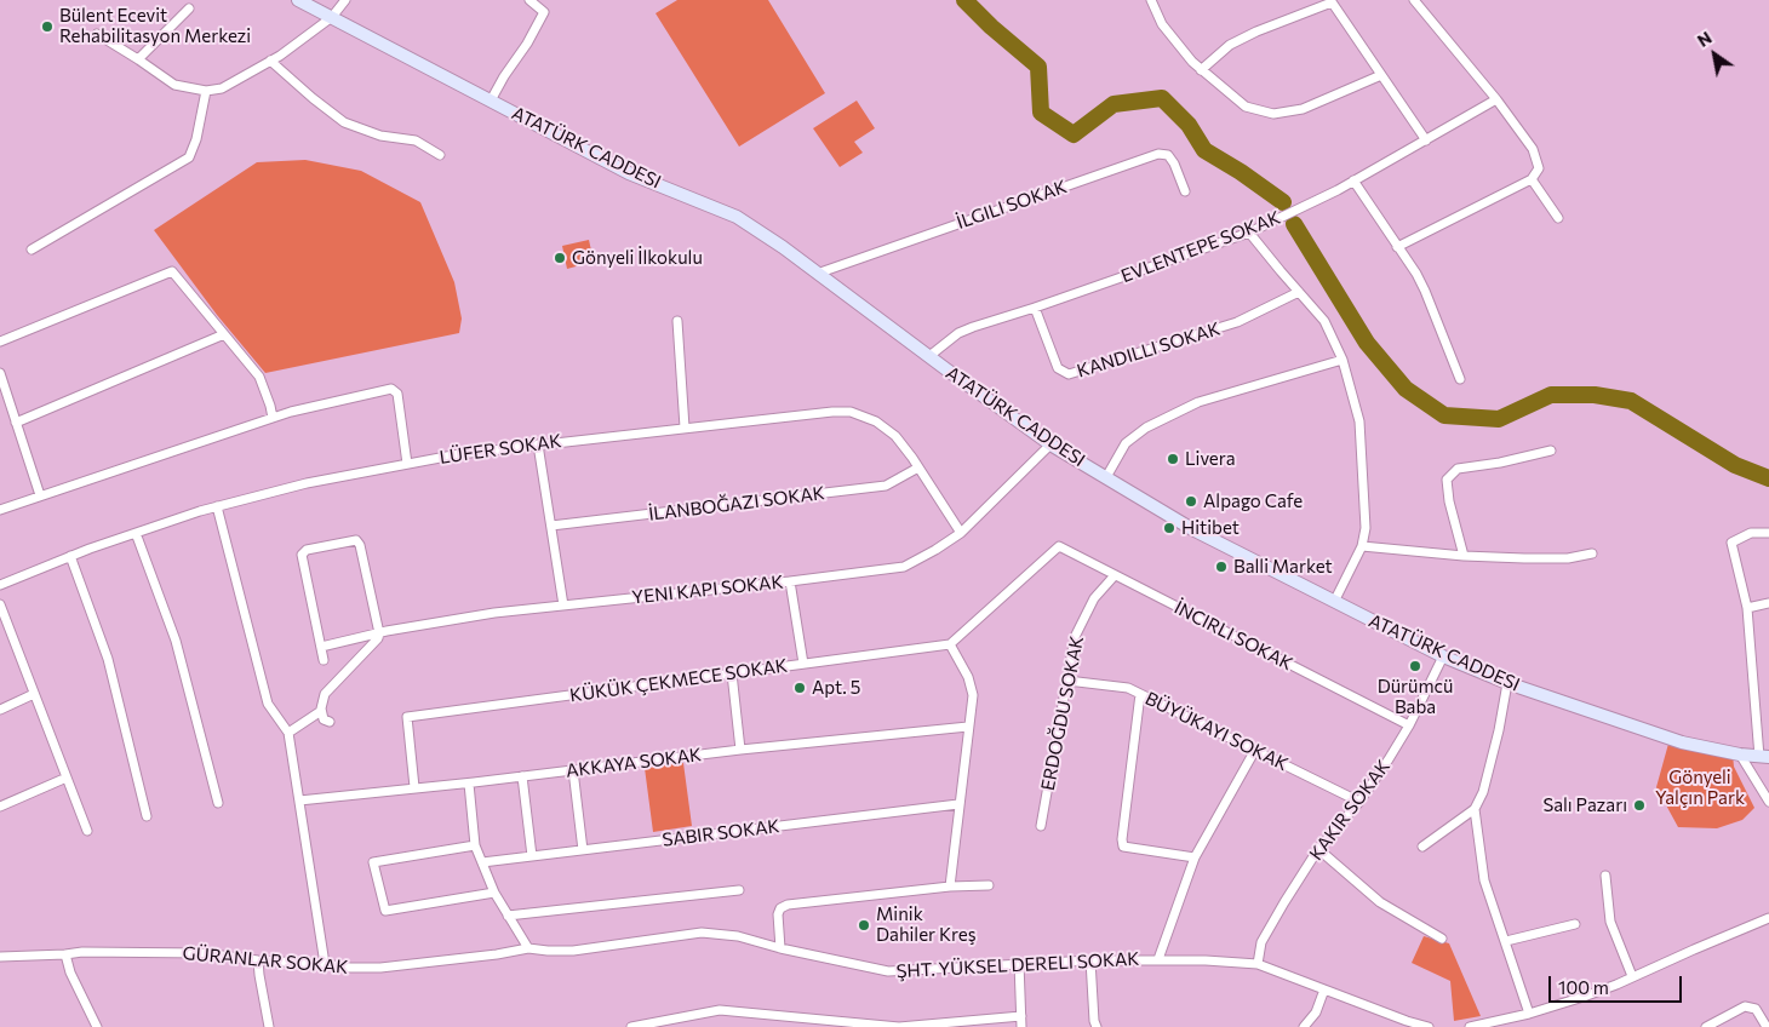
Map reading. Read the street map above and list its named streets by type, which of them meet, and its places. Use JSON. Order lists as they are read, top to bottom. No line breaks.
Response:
{"streets":{"main road":["ATATÜRK CADDESI"],"street":["İLGILI SOKAK","EVLENTEPE SOKAK","KANDILLI SOKAK","LÜFER SOKAK","İNCIRLI SOKAK","KÜKÜK ÇEKMECE SOKAK","ERDOĞDU SOKAK","AKKAYA SOKAK","GÜRANLAR SOKAK","ŞHT. YÜKSEL DERELI SOKAK"]},"crossings":[["ATATÜRK CADDESI","İLGILI SOKAK"],["ATATÜRK CADDESI","EVLENTEPE SOKAK"],["EVLENTEPE SOKAK","KANDILLI SOKAK"],["İNCIRLI SOKAK","KÜKÜK ÇEKMECE SOKAK"],["İNCIRLI SOKAK","ERDOĞDU SOKAK"],["KÜKÜK ÇEKMECE SOKAK","AKKAYA SOKAK"],["GÜRANLAR SOKAK","ŞHT. YÜKSEL DERELI SOKAK"]],"parks":["Gönyeli Yalçın Park"],"places":["Bülent Ecevit Rehabilitasyon Merkezi","Gönyeli İlkokulu","Livera","Alpago Cafe","Hitibet","Balli Market","Dürümcü Baba","Apt. 5","Salı Pazarı","Minik Dahiler Kreş"],"scale_bar":"100 m","north":"top left"}
